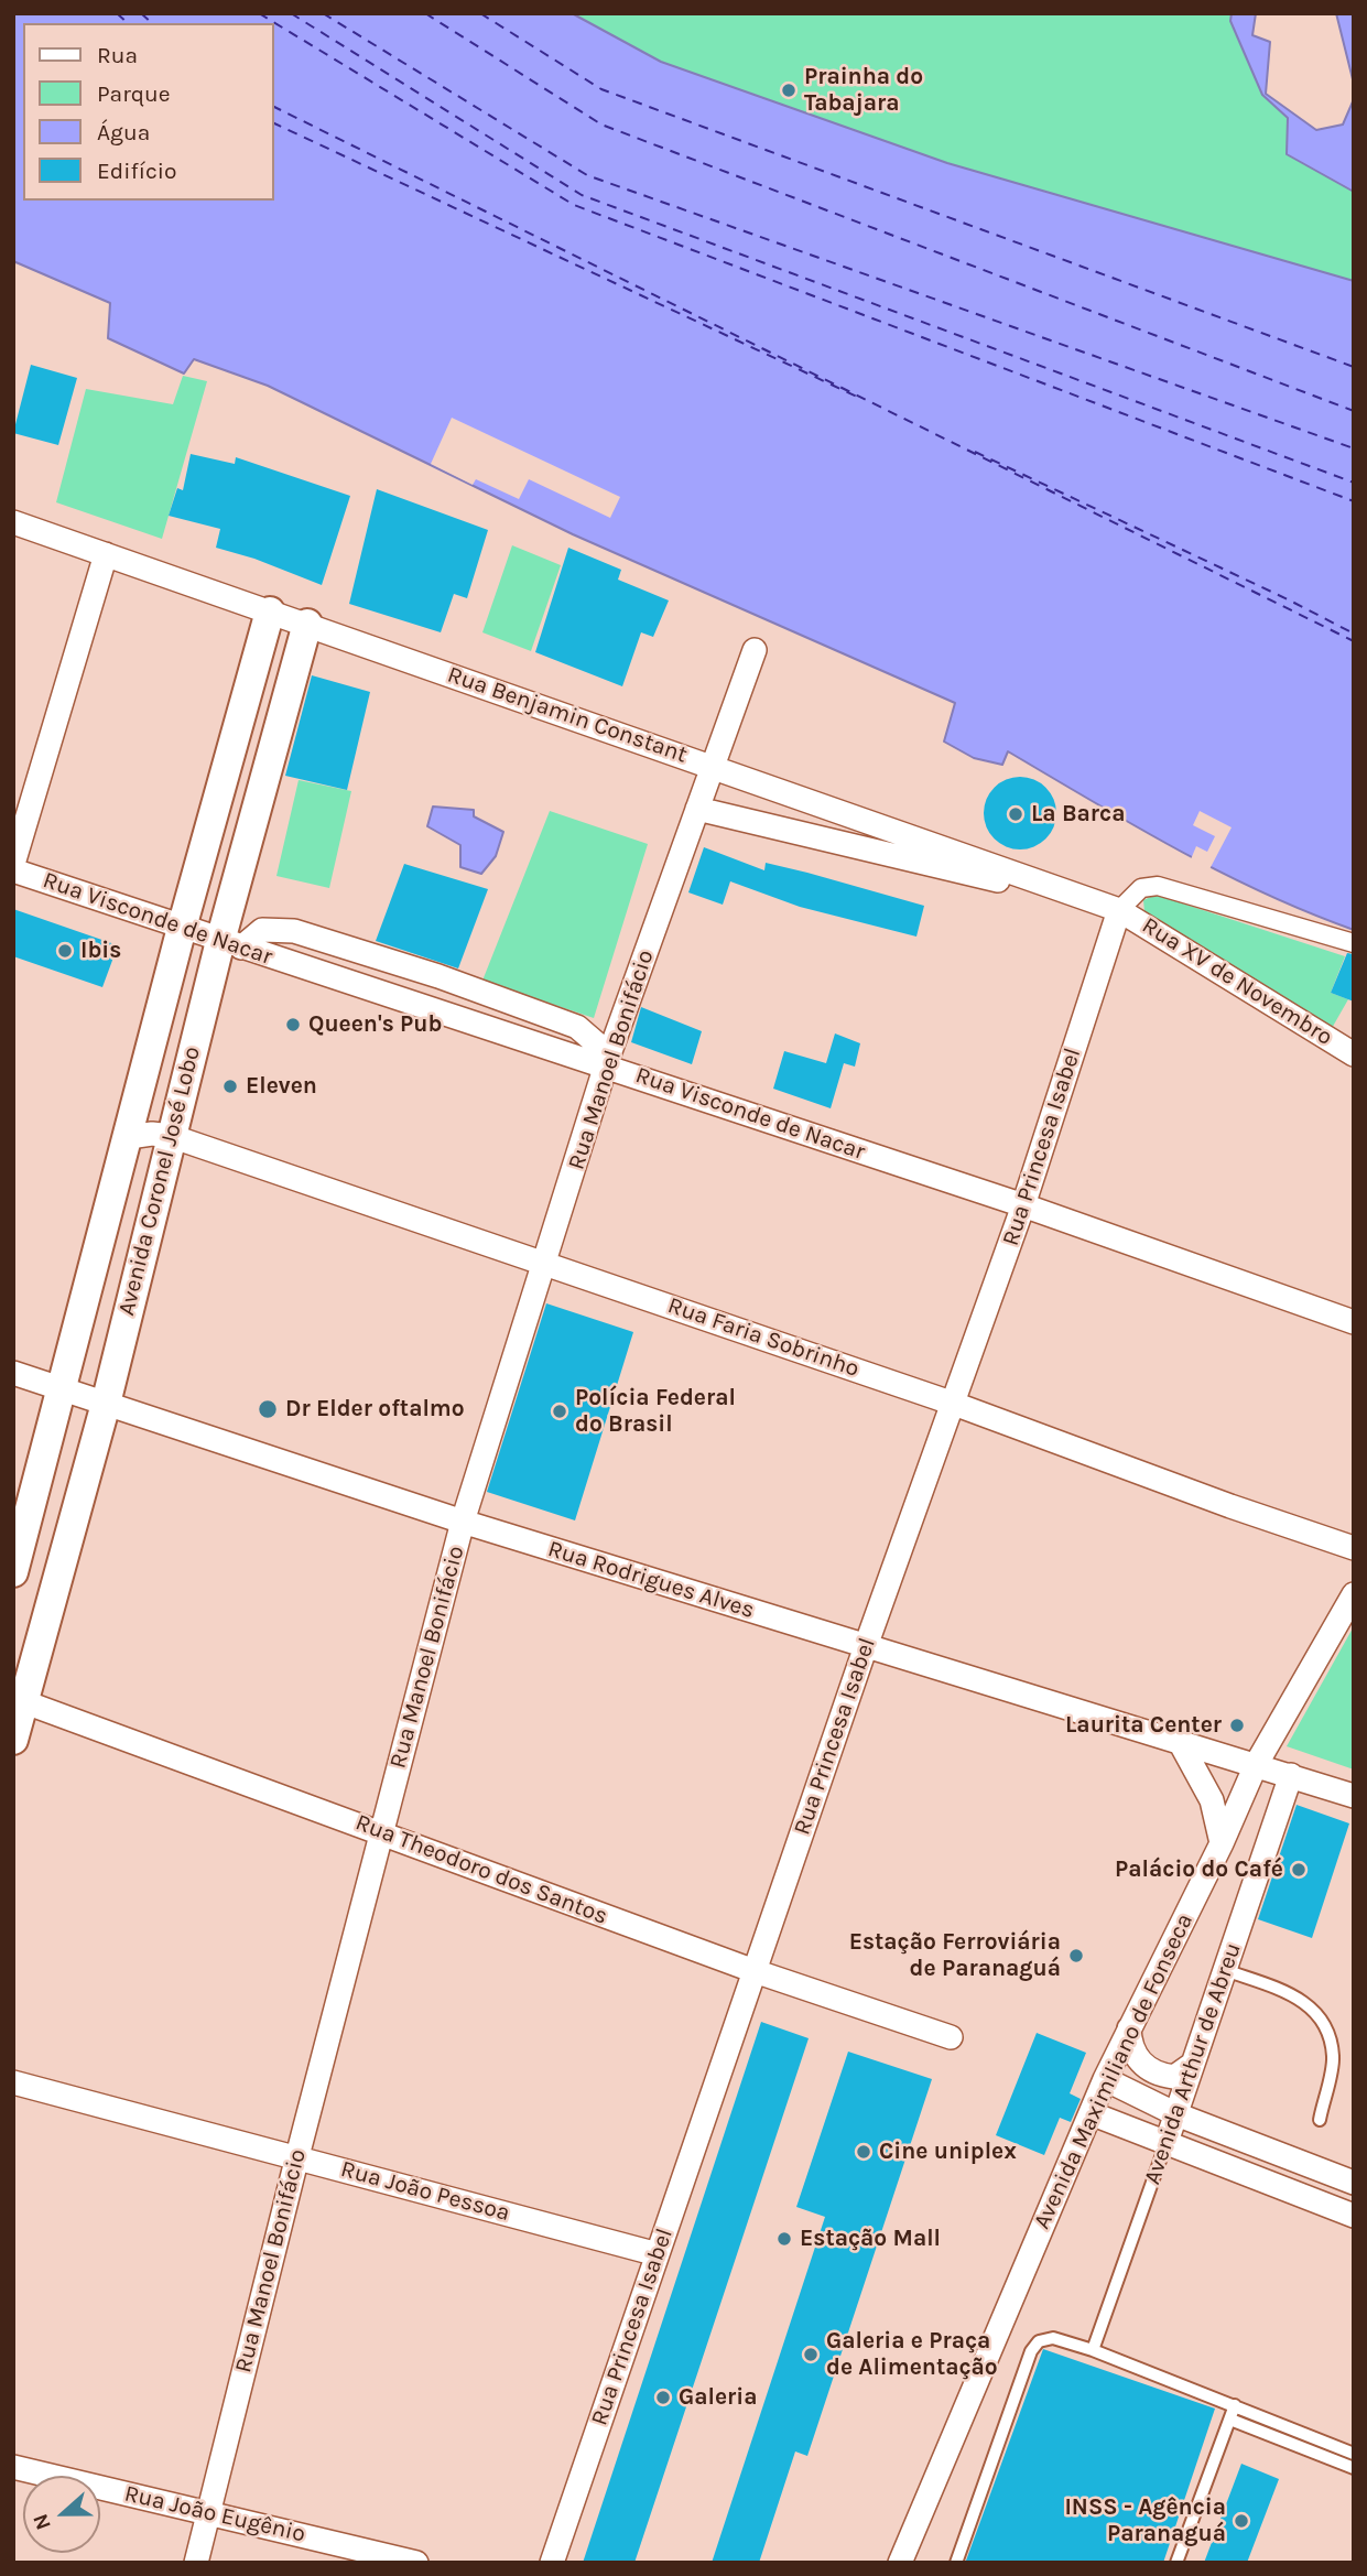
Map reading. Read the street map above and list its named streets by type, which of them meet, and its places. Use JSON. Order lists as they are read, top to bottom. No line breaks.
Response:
{"streets":{"street":["Rua Benjamin Constant","Rua Visconde de Nacar","Rua XV de Novembro","Rua Manoel Bonifácio","Rua Princesa Isabel","Avenida Coronel José Lobo","Rua Faria Sobrinho","Rua Rodrigues Alves","Rua Theodoro dos Santos","Avenida Arthur de Abreu","Avenida Maximiliano de Fonseca","Rua João Pessoa","Rua João Eugênio"]},"crossings":[["Rua Benjamin Constant","Rua XV de Novembro"],["Rua Benjamin Constant","Rua Manoel Bonifácio"],["Rua Benjamin Constant","Rua Princesa Isabel"],["Rua Benjamin Constant","Avenida Coronel José Lobo"],["Rua Visconde de Nacar","Rua Manoel Bonifácio"],["Rua Visconde de Nacar","Rua Princesa Isabel"],["Rua Visconde de Nacar","Avenida Coronel José Lobo"],["Rua XV de Novembro","Rua Princesa Isabel"],["Rua Manoel Bonifácio","Rua Faria Sobrinho"],["Rua Manoel Bonifácio","Rua Rodrigues Alves"],["Rua Manoel Bonifácio","Rua Theodoro dos Santos"],["Rua Manoel Bonifácio","Rua João Pessoa"],["Rua Manoel Bonifácio","Rua João Eugênio"],["Rua Princesa Isabel","Rua Faria Sobrinho"],["Rua Princesa Isabel","Rua Rodrigues Alves"],["Rua Princesa Isabel","Rua Theodoro dos Santos"],["Rua Princesa Isabel","Rua João Pessoa"],["Avenida Coronel José Lobo","Rua Faria Sobrinho"],["Avenida Coronel José Lobo","Rua Rodrigues Alves"],["Avenida Coronel José Lobo","Rua Theodoro dos Santos"],["Rua Rodrigues Alves","Avenida Arthur de Abreu"],["Rua Rodrigues Alves","Avenida Maximiliano de Fonseca"]],"places":["Prainha do Tabajara","La Barca","Ibis","Queen's Pub","Eleven","Dr Elder oftalmo","Polícia Federal do Brasil","Laurita Center","Palácio do Café","Estação Ferroviária de Paranaguá","Cine uniplex","Estação Mall","Galeria e Praça de Alimentação","Galeria","INSS - Agência Paranaguá"],"legend":["Rua","Parque","Água","Edifício"],"north":"left"}
